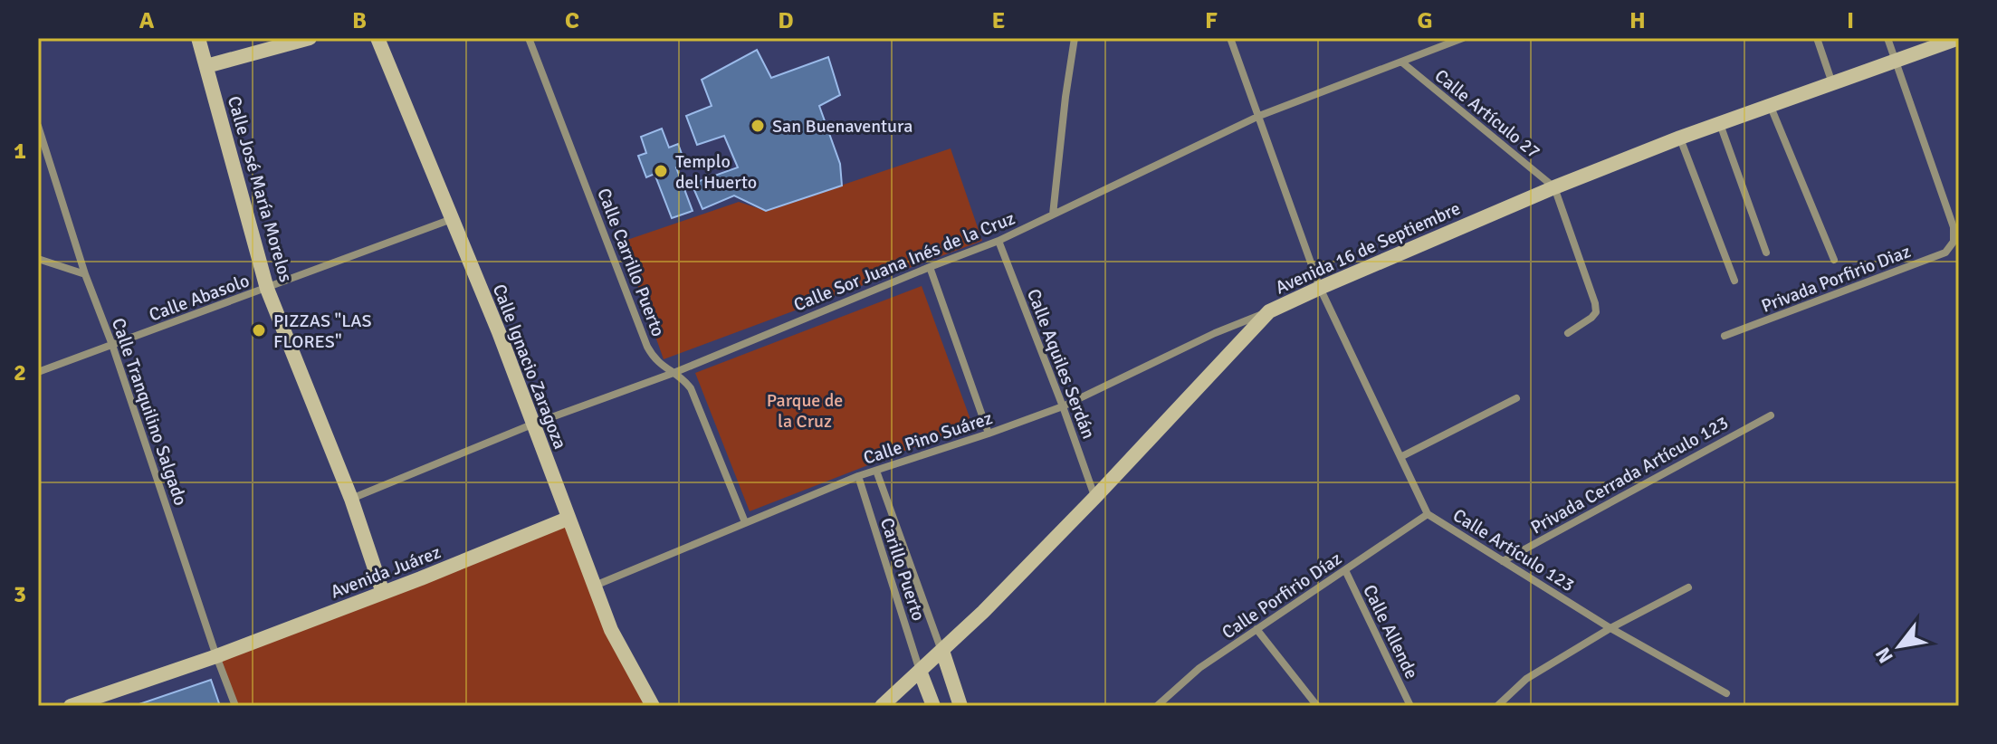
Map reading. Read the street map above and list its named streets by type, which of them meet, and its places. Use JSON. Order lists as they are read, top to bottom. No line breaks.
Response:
{"streets":{"main road":["Calle José María Morelos","Avenida 16 de Septiembre","Calle Ignacio Zaragoza","Avenida Juárez"],"street":["Calle Artículo 27","Calle Sor Juana Inés de la Cruz","Calle Carrillo Puerto","Privada Porfirio Diaz","Calle Abasolo","Calle Aquiles Serdán","Calle Tranquilino Salgado","Calle Pino Suárez","Privada Cerrada Artículo 123","Calle Artículo 123","Carillo Puerto","Calle Porfirio Díaz","Calle Allende"]},"crossings":[["Calle Artículo 27","Avenida 16 de Septiembre"],["Calle Artículo 27","Calle Sor Juana Inés de la Cruz"],["Calle José María Morelos","Calle Sor Juana Inés de la Cruz"],["Calle José María Morelos","Calle Abasolo"],["Calle José María Morelos","Avenida Juárez"],["Avenida 16 de Septiembre","Privada Porfirio Diaz"],["Avenida 16 de Septiembre","Calle Aquiles Serdán"],["Avenida 16 de Septiembre","Calle Pino Suárez"],["Avenida 16 de Septiembre","Calle Artículo 123"],["Avenida 16 de Septiembre","Carillo Puerto"],["Calle Sor Juana Inés de la Cruz","Calle Carrillo Puerto"],["Calle Sor Juana Inés de la Cruz","Calle Aquiles Serdán"],["Calle Sor Juana Inés de la Cruz","Calle Ignacio Zaragoza"],["Calle Sor Juana Inés de la Cruz","Calle Artículo 123"],["Calle Carrillo Puerto","Calle Pino Suárez"],["Calle Abasolo","Calle Ignacio Zaragoza"],["Calle Abasolo","Calle Tranquilino Salgado"],["Calle Aquiles Serdán","Calle Pino Suárez"],["Calle Ignacio Zaragoza","Calle Pino Suárez"],["Calle Ignacio Zaragoza","Avenida Juárez"],["Calle Tranquilino Salgado","Avenida Juárez"],["Calle Pino Suárez","Carillo Puerto"],["Privada Cerrada Artículo 123","Calle Artículo 123"],["Calle Artículo 123","Calle Porfirio Díaz"],["Calle Porfirio Díaz","Calle Allende"]],"parks":["Parque de la Cruz"],"places":["San Buenaventura","Templo del Huerto","PIZZAS \"LAS FLORES\""],"north":"bottom left","grid":{"columns":["A","B","C","D","E","F","G","H","I"],"rows":["1","2","3"]}}
